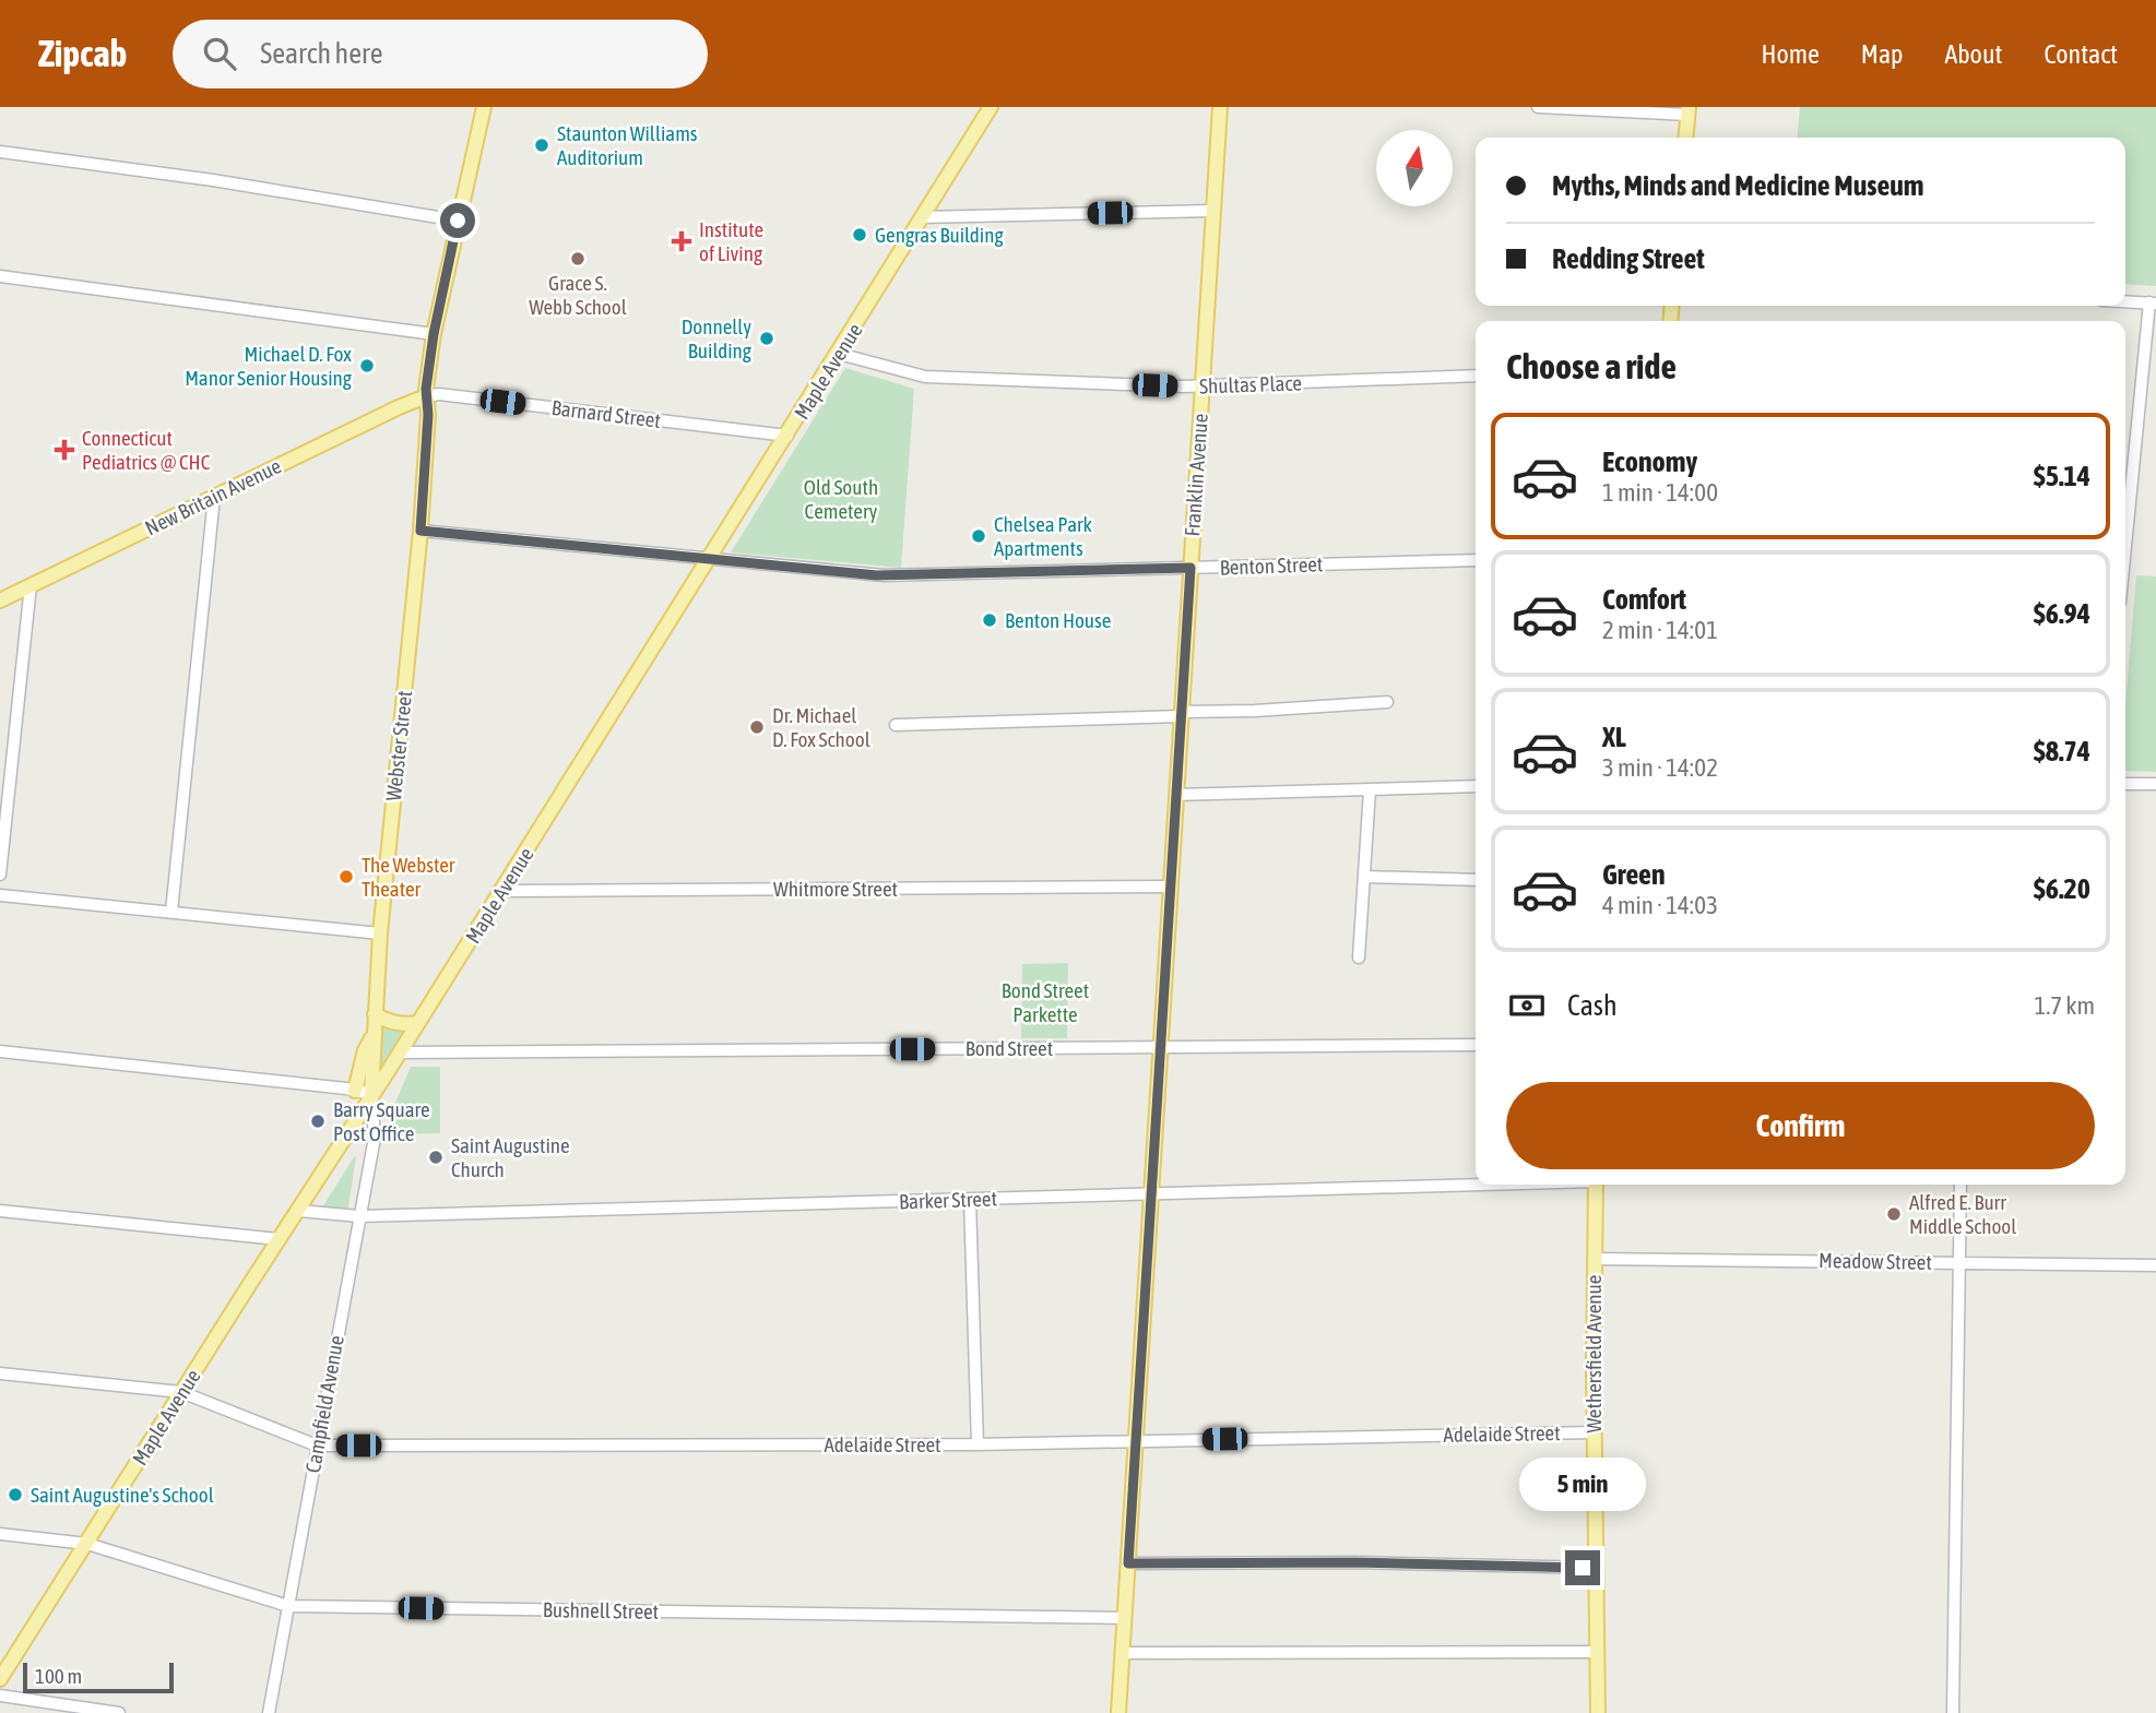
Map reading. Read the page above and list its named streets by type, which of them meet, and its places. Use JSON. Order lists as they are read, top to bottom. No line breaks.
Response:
{"streets":{"main road":["Maple Avenue","Franklin Avenue","New Britain Avenue","Webster Street","Wethersfield Avenue"],"street":["Shultas Place","Barnard Street","Benton Street","Whitmore Street","Bond Street","Barker Street","Meadow Street","Campfield Avenue","Adelaide Street","Bushnell Street"]},"crossings":[["Maple Avenue","Shultas Place"],["Maple Avenue","Barnard Street"],["Maple Avenue","Benton Street"],["Maple Avenue","Webster Street"],["Maple Avenue","Whitmore Street"],["Maple Avenue","Bond Street"],["Maple Avenue","Barker Street"],["Maple Avenue","Campfield Avenue"],["Maple Avenue","Adelaide Street"],["Maple Avenue","Bushnell Street"],["Shultas Place","Franklin Avenue"],["Barnard Street","New Britain Avenue"],["Barnard Street","Webster Street"],["Franklin Avenue","Benton Street"],["Franklin Avenue","Whitmore Street"],["Franklin Avenue","Bond Street"],["Franklin Avenue","Barker Street"],["Franklin Avenue","Adelaide Street"],["Franklin Avenue","Bushnell Street"],["New Britain Avenue","Webster Street"],["Benton Street","Webster Street"],["Webster Street","Campfield Avenue"],["Barker Street","Campfield Avenue"],["Meadow Street","Wethersfield Avenue"],["Wethersfield Avenue","Adelaide Street"],["Campfield Avenue","Adelaide Street"],["Campfield Avenue","Bushnell Street"]],"parks":["Old South Cemetery","Bond Street Parkette"],"places":{"other":["Staunton Williams Auditorium","Gengras Building","Grace S. Webb School","Donnelly Building","Michael D. Fox Manor Senior Housing","Chelsea Park Apartments","Benton House","Dr. Michael D. Fox School","The Webster Theater","Barry Square Post Office","Saint Augustine Church","Alfred E. Burr Middle School","Saint Augustine's School"],"health":["Institute of Living","Connecticut Pediatrics @ CHC"]},"scale_bar":"100 m","north":"top","page":{"header":"Zipcab","search":"Search here","nav":["Home","Map","About","Contact"],"banner":["Myths, Minds and Medicine Museum","Redding Street"],"heading":"Choose a ride","list":[{"name":"Economy","note":"1 min · 14:00","value":"$5.14"},{"name":"Comfort","note":"2 min · 14:01","value":"$6.94"},{"name":"XL","note":"3 min · 14:02","value":"$8.74"},{"name":"Green","note":"4 min · 14:03","value":"$6.20"}],"pay":["Cash","1.7 km"],"buttons":"Confirm","bubble":"5 min","scale":"100 m"}}
